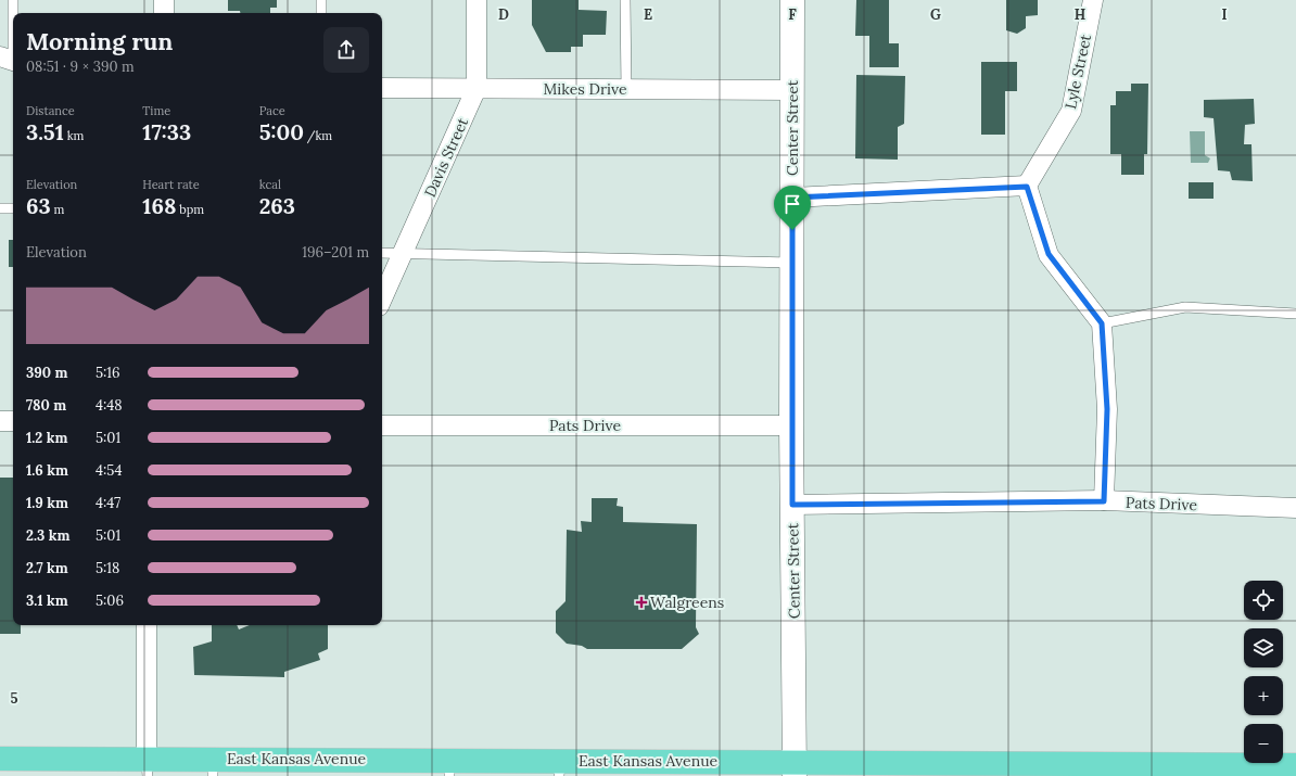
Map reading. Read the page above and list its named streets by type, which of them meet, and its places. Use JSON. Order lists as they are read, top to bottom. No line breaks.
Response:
{"streets":{"main road":["East Kansas Avenue"],"street":["Lyle Street","Mikes Drive","Center Street","Davis Street","Pats Drive"]},"crossings":[["Mikes Drive","Center Street"],["Mikes Drive","Davis Street"],["Center Street","Pats Drive"],["Center Street","East Kansas Avenue"]],"places":{"health":["Walgreens"]},"page":{"heading":["Morning run","08:51 · 9 × 390 m"],"stats":[["Distance","3.51 km"],["Time","17:33"],["Pace","5:00 /km"],["Elevation","63 m"],["Heart rate","168 bpm"],["kcal","263"]],"chart":["Elevation","196–201 m"],"list":[{"name":"390 m","note":"5:16"},{"name":"780 m","note":"4:48"},{"name":"1.2 km","note":"5:01"},{"name":"1.6 km","note":"4:54"},{"name":"1.9 km","note":"4:47"},{"name":"2.3 km","note":"5:01"},{"name":"2.7 km","note":"5:18"},{"name":"3.1 km","note":"5:06"}],"map_buttons":["+","−"]},"grid":{"columns":["D","E","F","G","H","I"],"rows":["5"]}}
